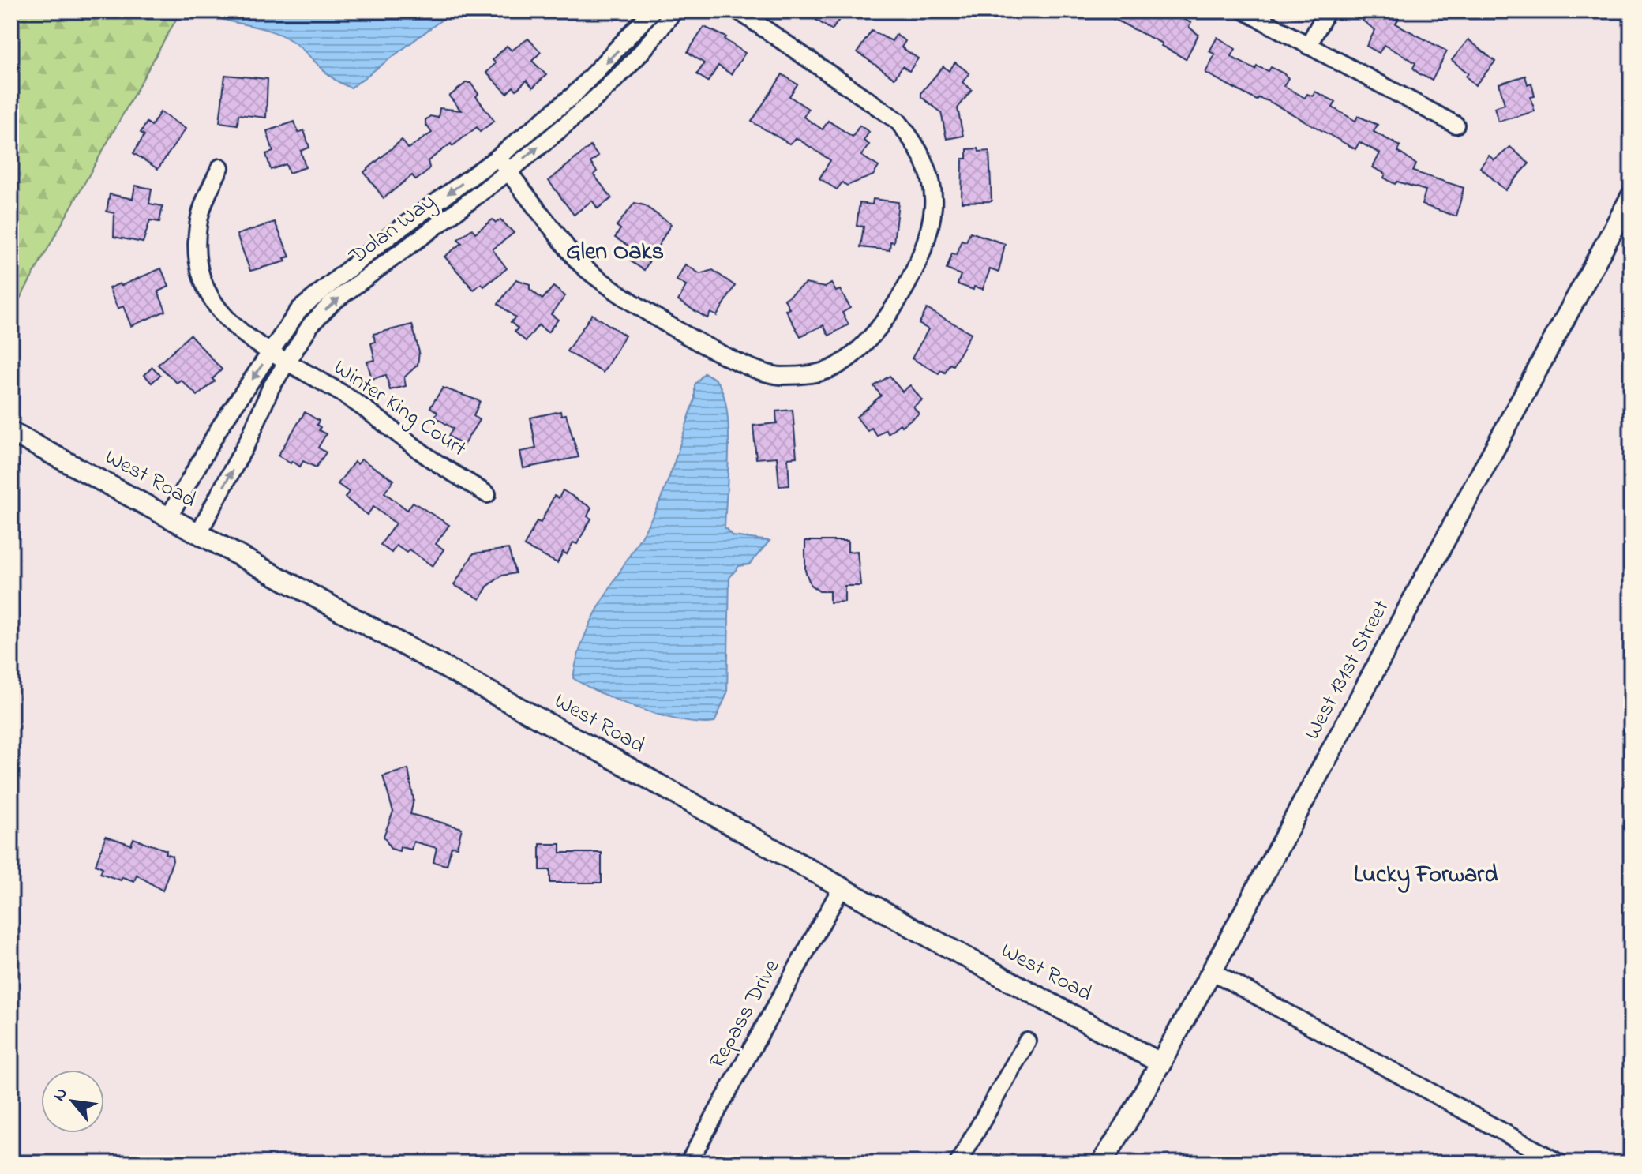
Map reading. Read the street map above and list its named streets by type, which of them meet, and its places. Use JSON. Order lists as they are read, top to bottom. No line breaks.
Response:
{"streets":{"street":["Dolan Way","Winter King Court","West Road","West 131st Street","Repass Drive"]},"crossings":[["Dolan Way","Winter King Court"],["Dolan Way","West Road"],["West Road","West 131st Street"],["West Road","Repass Drive"]],"districts":["Glen Oaks","Lucky Forward"],"north":"top left"}
